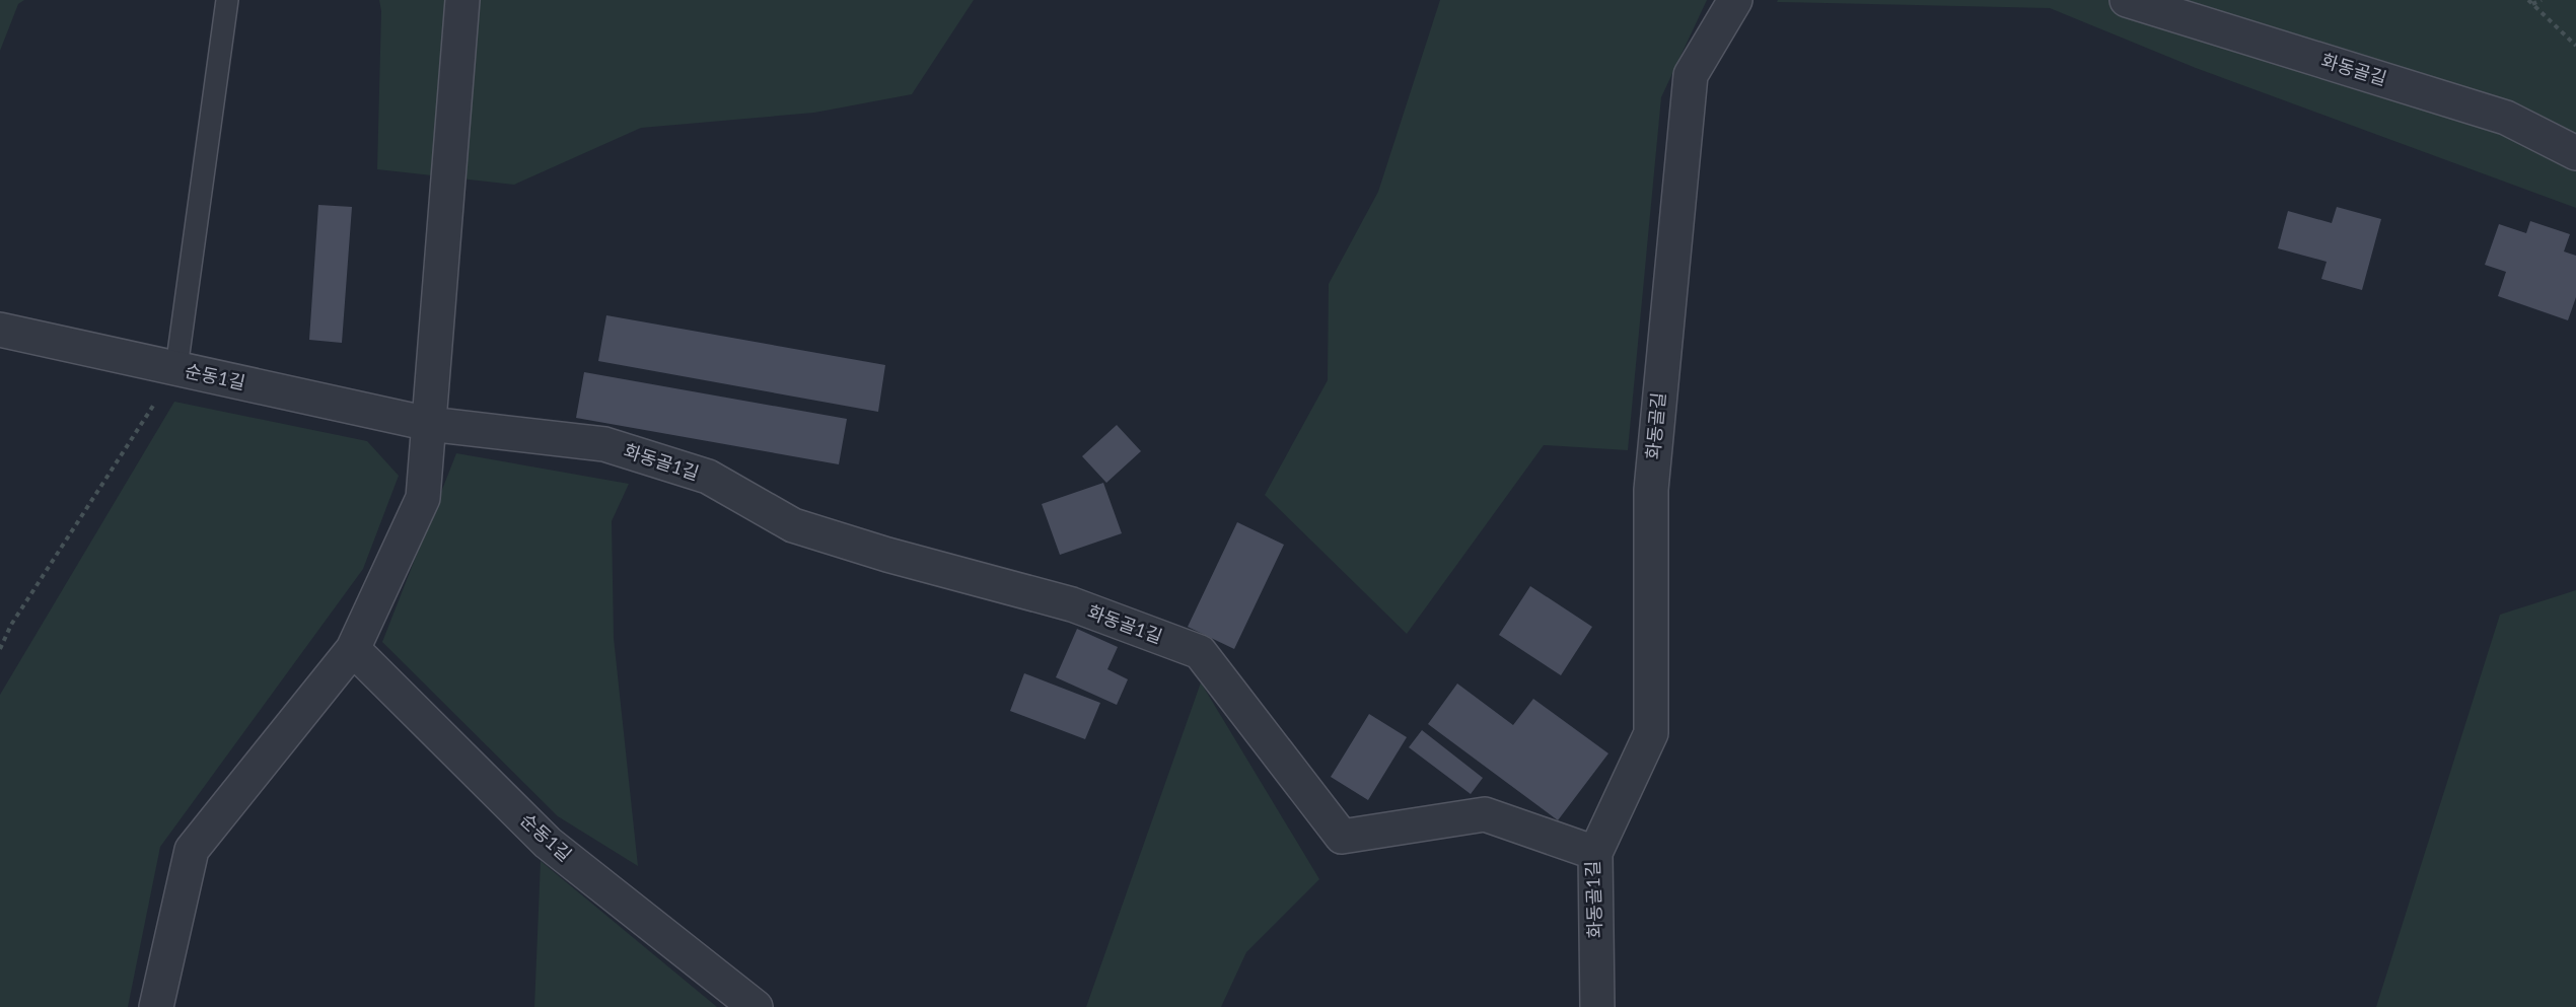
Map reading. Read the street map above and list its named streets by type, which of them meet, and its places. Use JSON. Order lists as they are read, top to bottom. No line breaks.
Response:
{"streets":{"street":["화동골길","순동1길","화동골1길"]},"crossings":[["화동골길","화동골1길"],["순동1길","화동골1길"]]}
